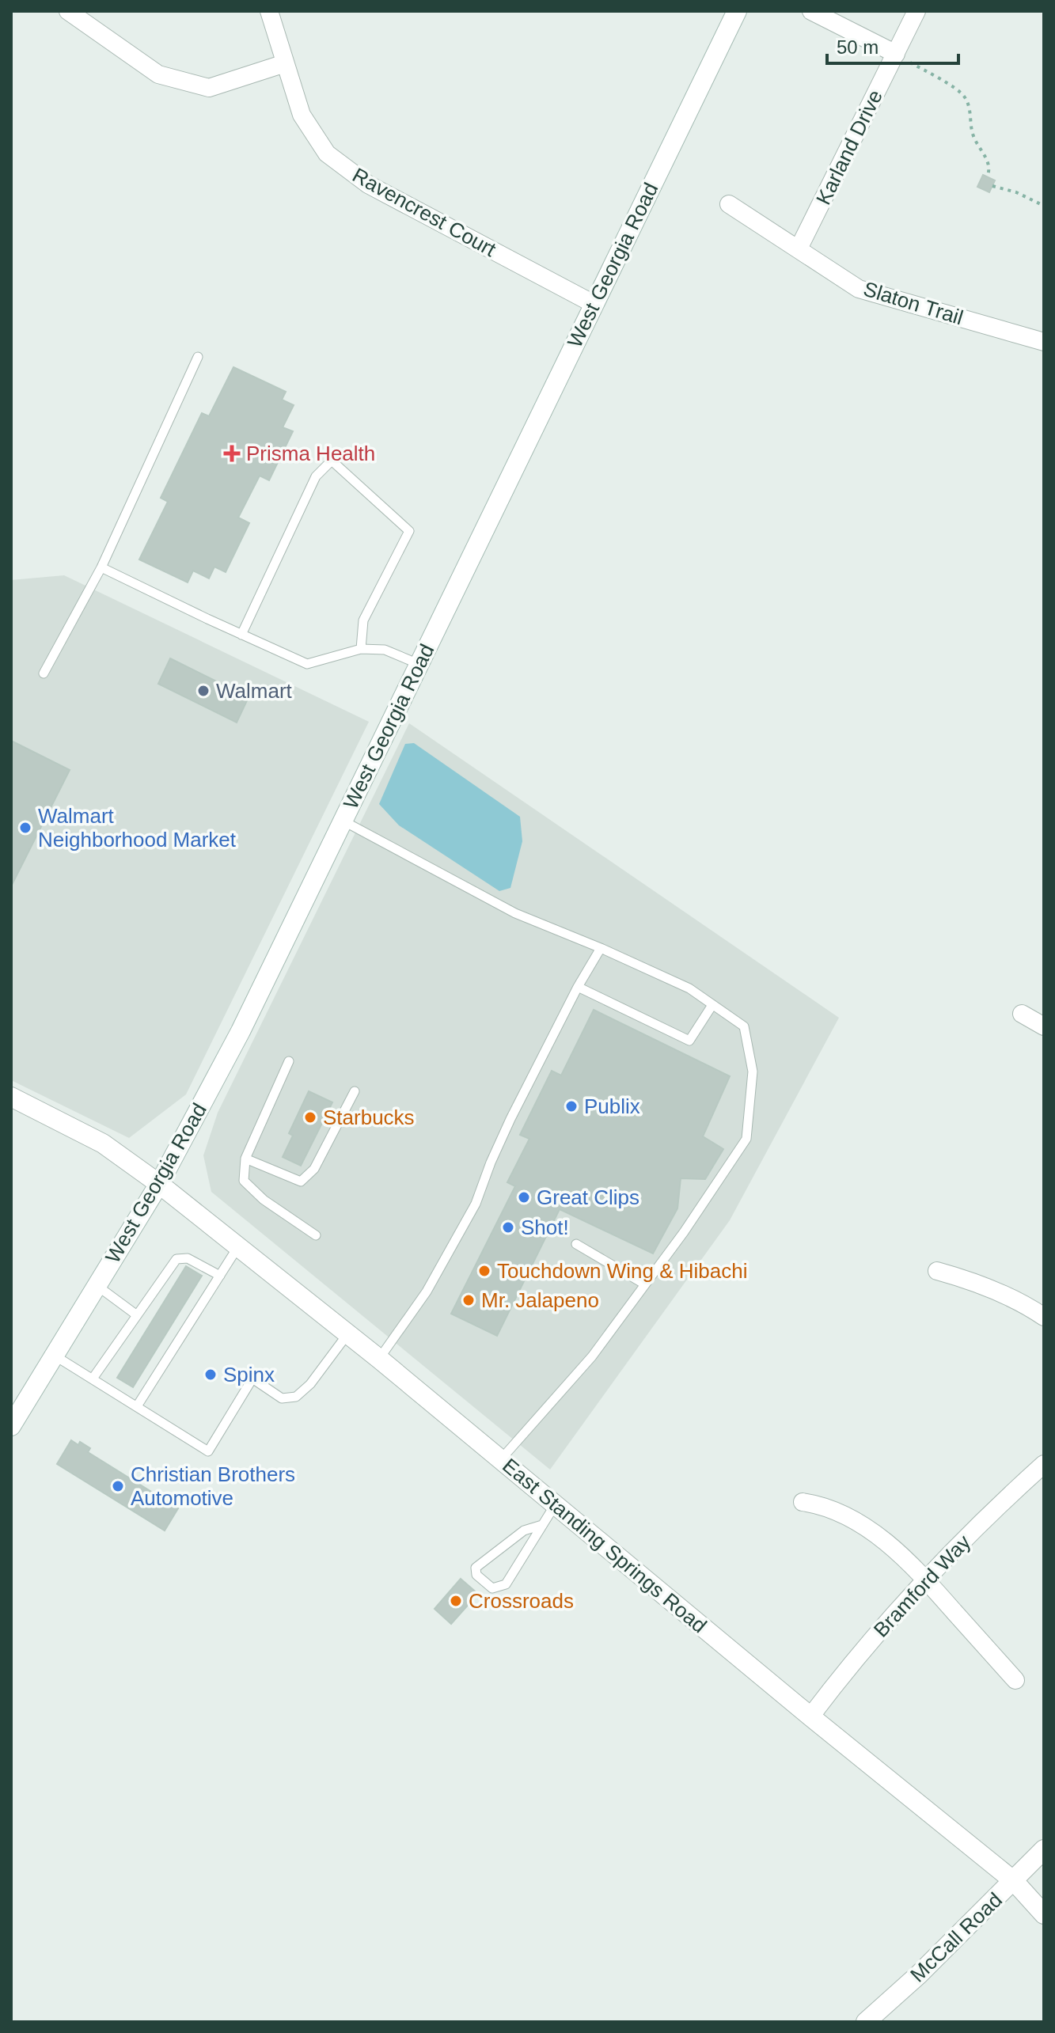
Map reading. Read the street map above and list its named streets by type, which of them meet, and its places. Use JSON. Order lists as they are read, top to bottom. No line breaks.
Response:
{"streets":{"main road":["West Georgia Road","East Standing Springs Road","McCall Road"],"street":["Karland Drive","Ravencrest Court","Slaton Trail","Bramford Way"]},"crossings":[["Karland Drive","Slaton Trail"],["Ravencrest Court","West Georgia Road"],["West Georgia Road","East Standing Springs Road"],["East Standing Springs Road","Bramford Way"],["East Standing Springs Road","McCall Road"]],"places":{"health":["Prisma Health"],"other":["Walmart","Walmart Neighborhood Market","Publix","Starbucks","Great Clips","Shot!","Touchdown Wing & Hibachi","Mr. Jalapeno","Spinx","Christian Brothers Automotive","Crossroads"]},"scale_bar":"50 m"}
